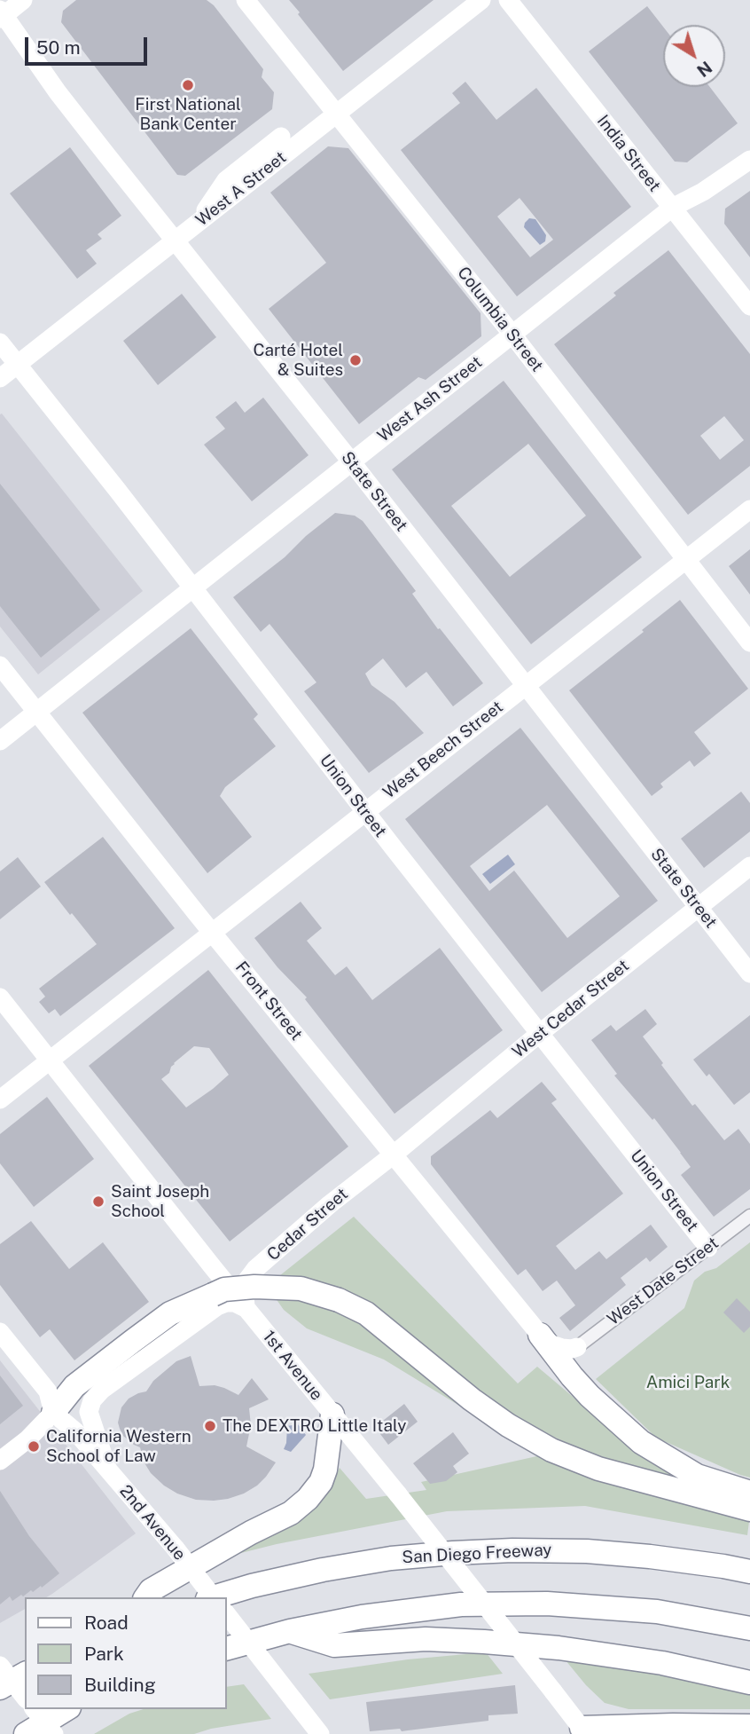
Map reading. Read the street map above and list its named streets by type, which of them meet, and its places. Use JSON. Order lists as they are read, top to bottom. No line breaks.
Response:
{"streets":{"highway":["San Diego Freeway"],"main road":["India Street","West A Street","Columbia Street","West Ash Street","State Street","West Beech Street","Union Street","Front Street","West Cedar Street","Cedar Street","1st Avenue","2nd Avenue"],"street":["West Date Street"]},"crossings":[["India Street","West Ash Street"],["West A Street","Columbia Street"],["West A Street","State Street"],["West A Street","Union Street"],["Columbia Street","West Ash Street"],["Columbia Street","West Beech Street"],["West Ash Street","State Street"],["West Ash Street","Union Street"],["West Ash Street","Front Street"],["State Street","West Beech Street"],["State Street","West Cedar Street"],["West Beech Street","Union Street"],["West Beech Street","Front Street"],["West Beech Street","1st Avenue"],["Union Street","West Cedar Street"],["Union Street","West Date Street"],["Front Street","West Cedar Street"],["Front Street","Cedar Street"],["West Cedar Street","Cedar Street"],["Cedar Street","1st Avenue"]],"parks":["Amici Park"],"places":["First National Bank Center","Carté Hotel & Suites","Saint Joseph School","The DEXTRO Little Italy","California Western School of Law"],"legend":["Road","Park","Building"],"scale_bar":"50 m","north":"bottom right"}
